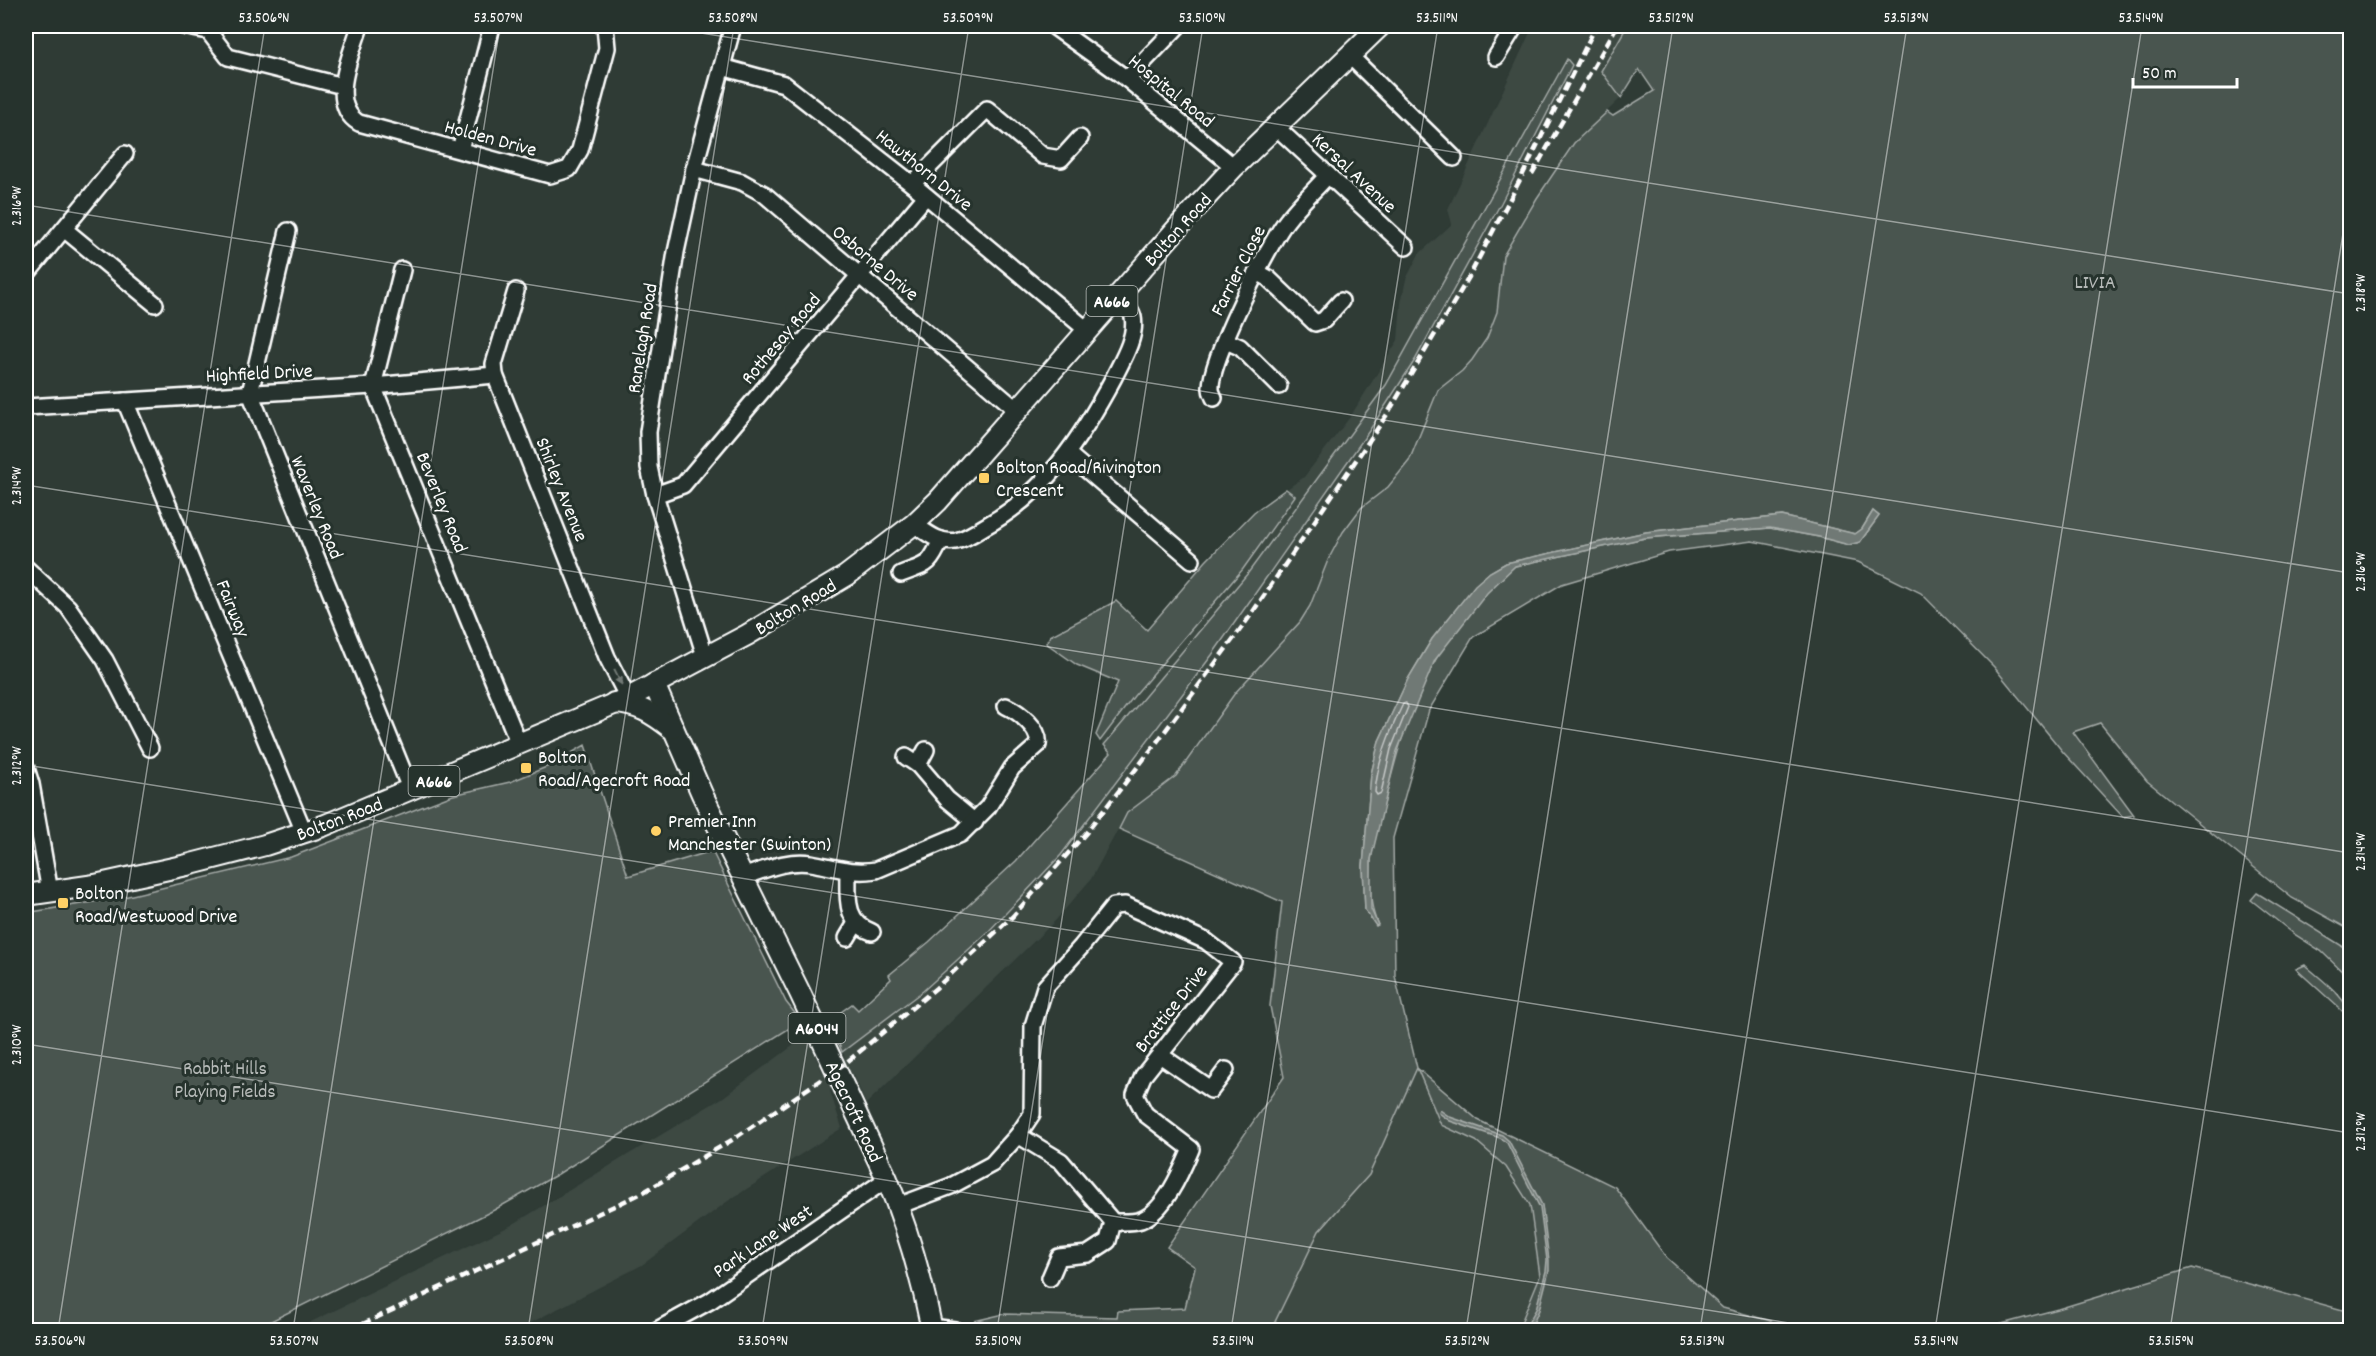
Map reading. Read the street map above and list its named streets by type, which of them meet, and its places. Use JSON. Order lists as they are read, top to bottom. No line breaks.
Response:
{"streets":{"main road":["Bolton Road","A666","A6044","Agecroft Road"],"street":["Hospital Road","Holden Drive","Hawthorn Drive","Kersal Avenue","Osborne Drive","Farrier Close","Ranelagh Road","Rothesay Road","Highfield Drive","Shirley Avenue","Beverley Road","Waverley Road","Fairway","Brattice Drive","Park Lane West"]},"crossings":[["Hospital Road","Bolton Road"],["Hawthorn Drive","Bolton Road"],["Hawthorn Drive","Ranelagh Road"],["Hawthorn Drive","Rothesay Road"],["Kersal Avenue","Bolton Road"],["Kersal Avenue","Farrier Close"],["Bolton Road","Osborne Drive"],["Bolton Road","Ranelagh Road"],["Bolton Road","Shirley Avenue"],["Bolton Road","Beverley Road"],["Bolton Road","Waverley Road"],["Bolton Road","Fairway"],["Bolton Road","Agecroft Road"],["Osborne Drive","Ranelagh Road"],["Osborne Drive","Rothesay Road"],["Ranelagh Road","Rothesay Road"],["Highfield Drive","Shirley Avenue"],["Highfield Drive","Beverley Road"],["Highfield Drive","Waverley Road"],["Highfield Drive","Fairway"],["Brattice Drive","Agecroft Road"],["Agecroft Road","Park Lane West"]],"one_way":["Shirley Avenue"],"parks":["LIVIA","Rabbit Hills Playing Fields"],"places":{"transit":["Bolton Road/Rivington Crescent","Bolton Road/Agecroft Road","Bolton Road/Westwood Drive"],"other":["Premier Inn Manchester (Swinton)"]},"scale_bar":"50 m","coordinates":["53.506°N","53.507°N","53.508°N","53.509°N","53.510°N","53.511°N","53.512°N","53.513°N","53.514°N","2.316°W","2.318°W","2.314°W","2.312°W","2.310°W","53.515°N"]}
